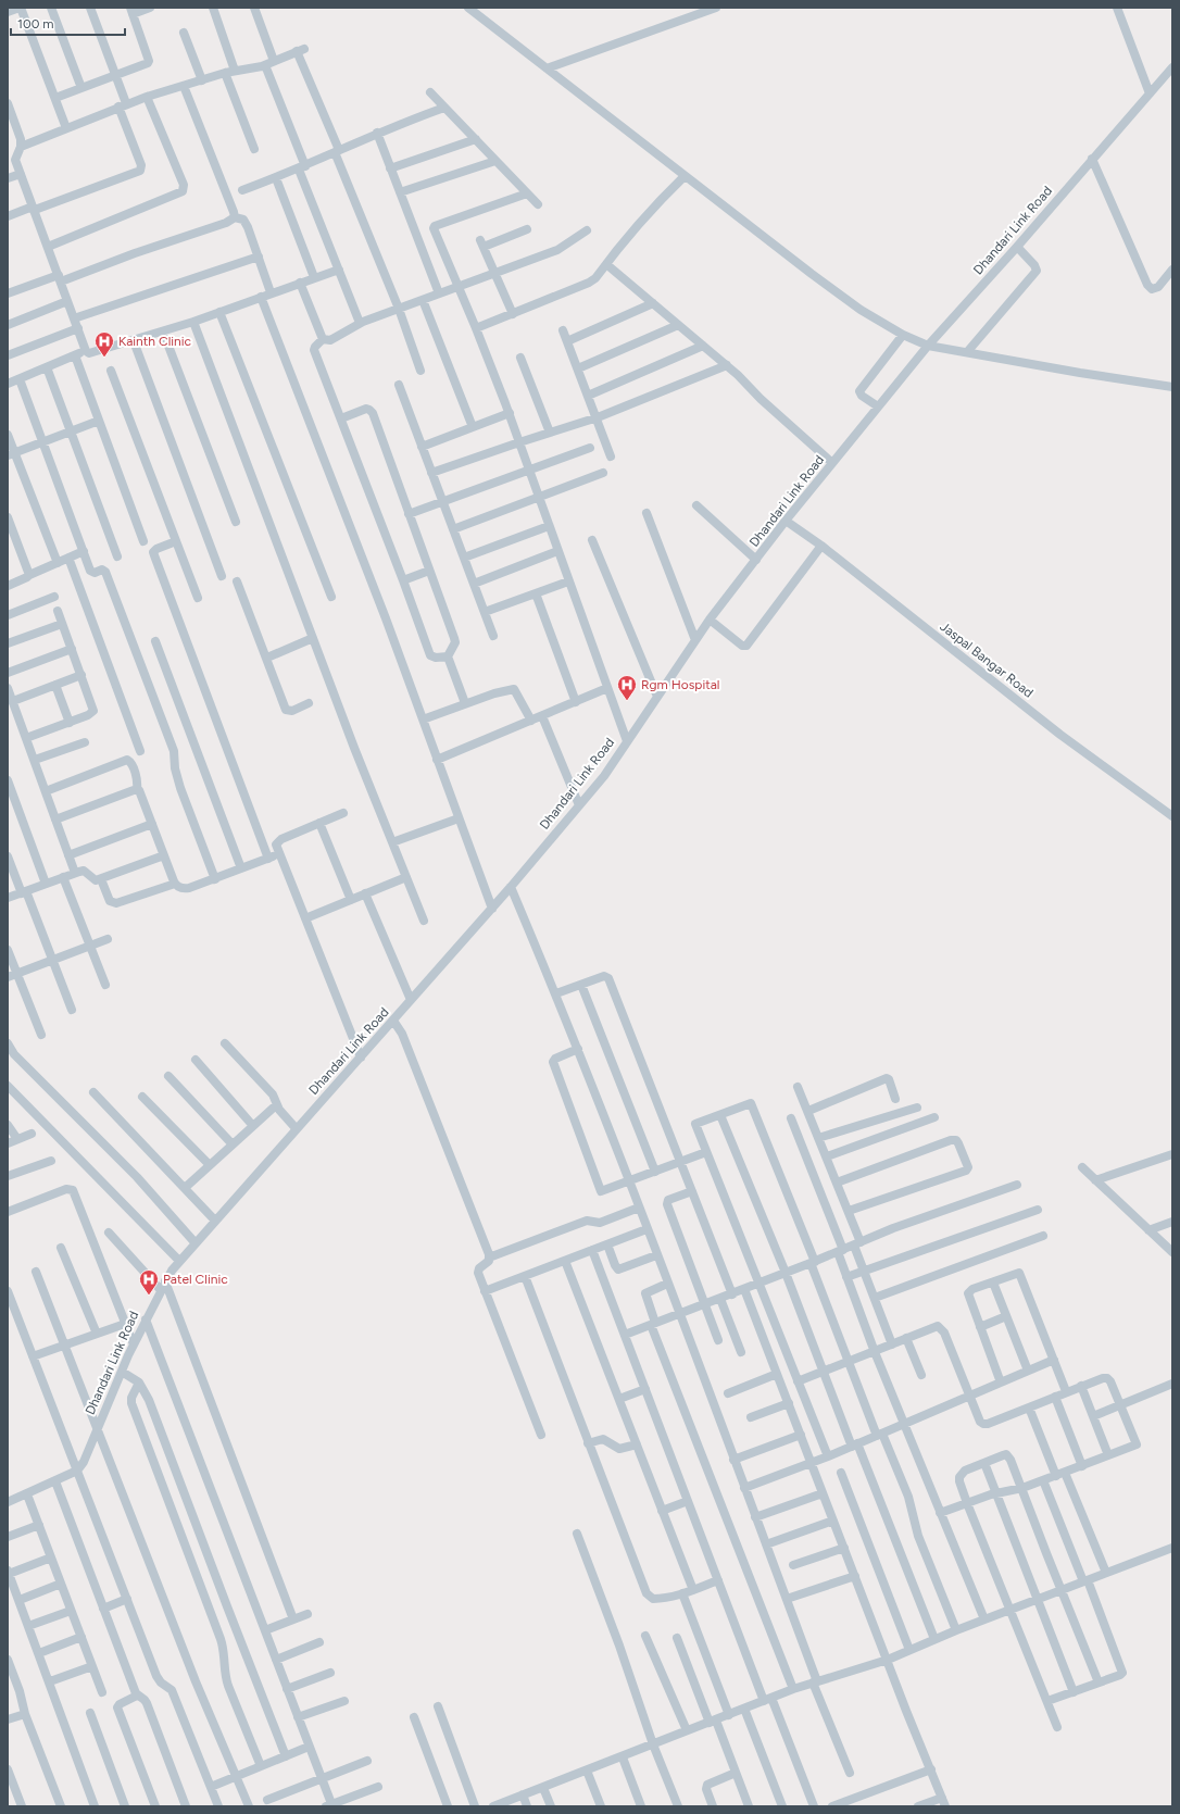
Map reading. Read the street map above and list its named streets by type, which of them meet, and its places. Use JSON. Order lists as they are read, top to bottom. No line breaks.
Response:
{"streets":{"street":["Dhandari Link Road","Jaspal Bangar Road"]},"crossings":[["Dhandari Link Road","Jaspal Bangar Road"]],"places":{"hospital":["Kainth Clinic","Rgm Hospital","Patel Clinic"]},"scale_bar":"100 m"}
